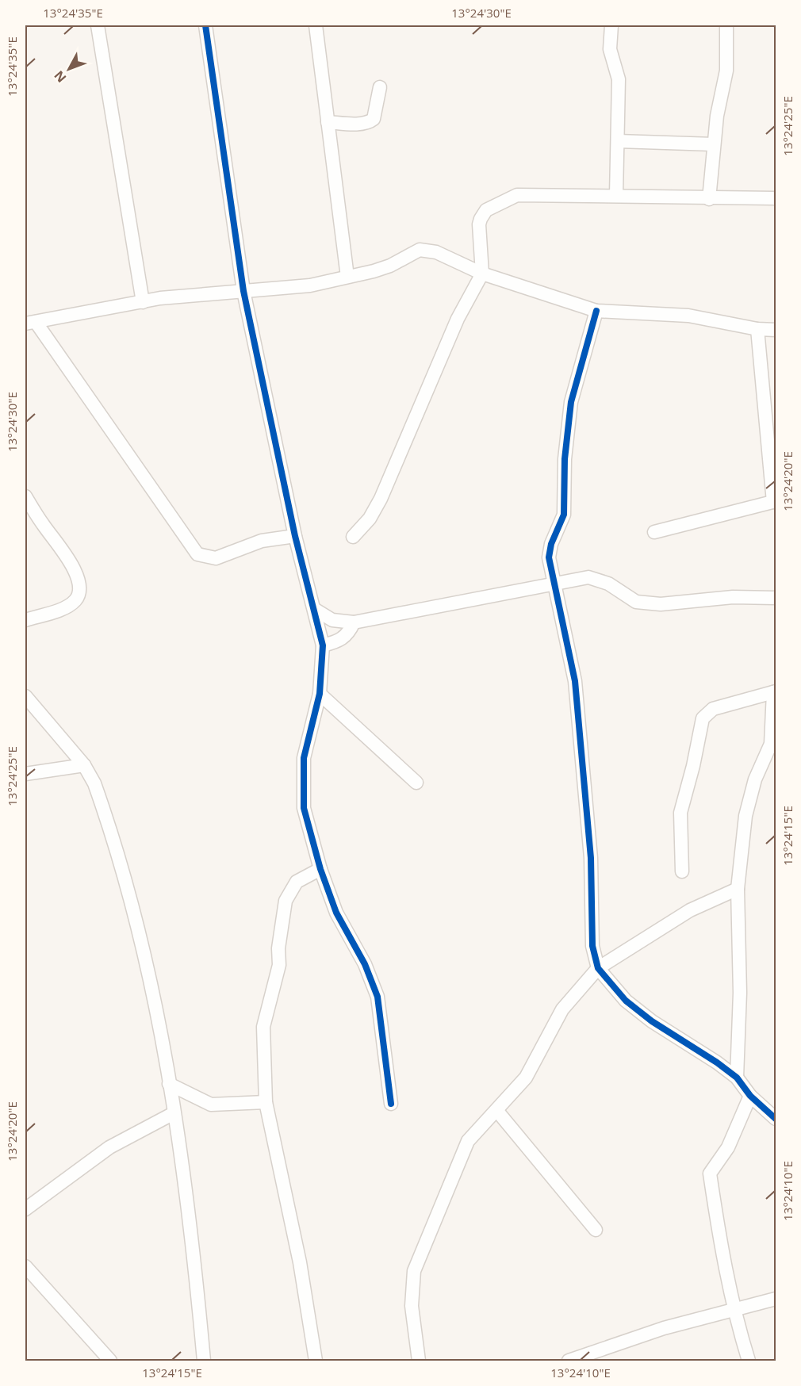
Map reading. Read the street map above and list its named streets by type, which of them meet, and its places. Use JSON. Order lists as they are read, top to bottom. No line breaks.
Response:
{"north":"bottom left","coordinates":["13°24'35\"E","13°24'30\"E","13°24'25\"E","13°24'20\"E","13°24'15\"E","13°24'10\"E"]}
